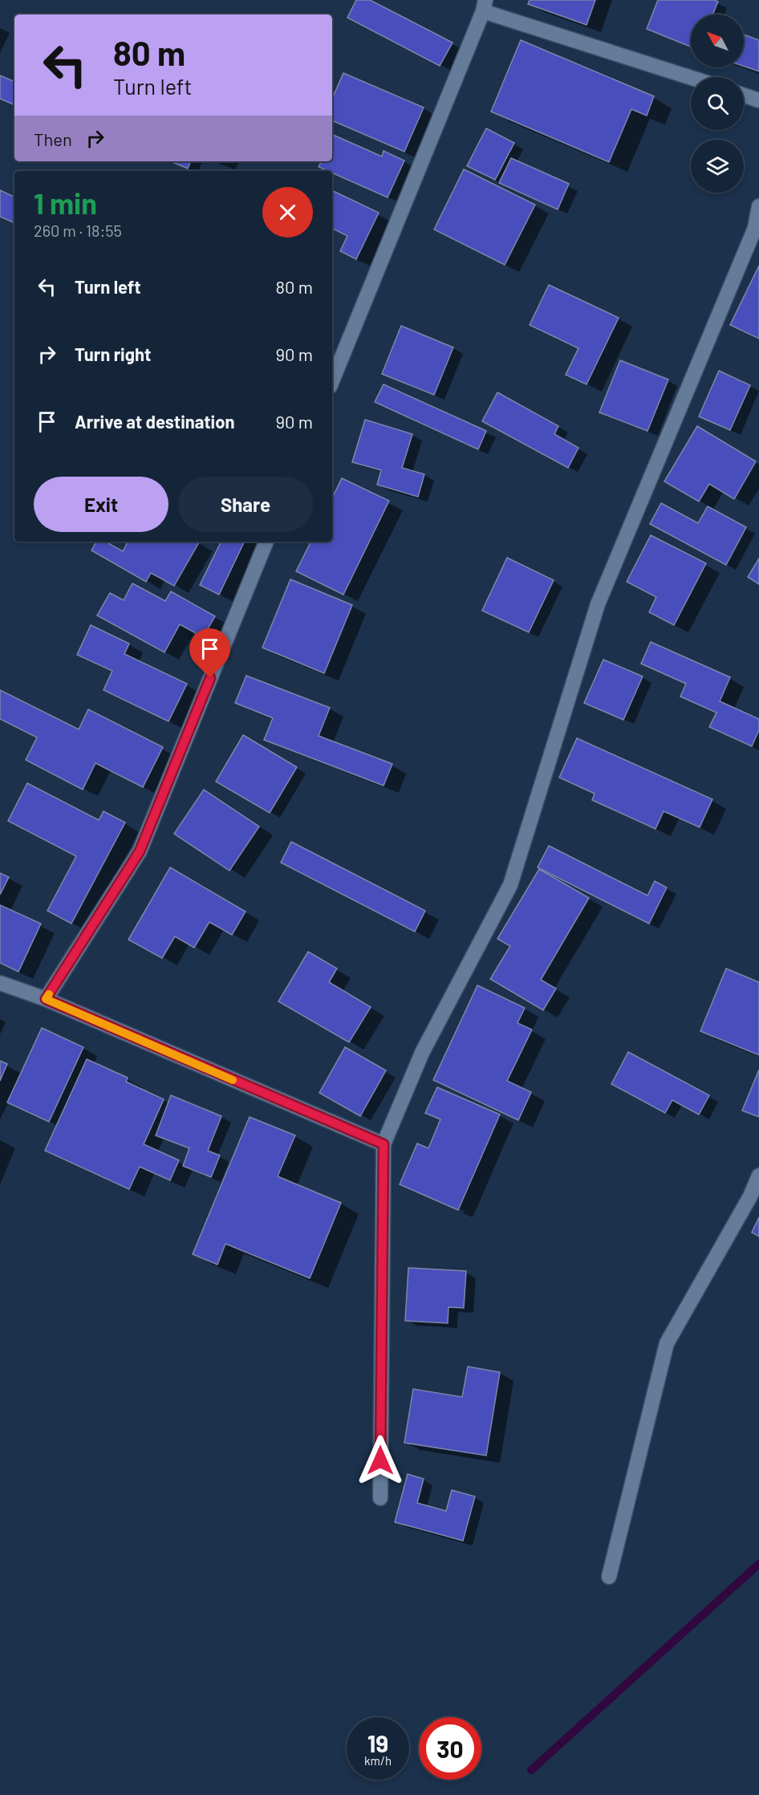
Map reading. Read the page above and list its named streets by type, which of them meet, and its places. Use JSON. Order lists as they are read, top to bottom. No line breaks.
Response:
{"north":"top left","page":{"turn":["80 m","Turn left"],"then":"Then","heading":["1 min","260 m · 18:55"],"list":[{"name":"Turn left","value":"80 m"},{"name":"Turn right","value":"90 m"},{"name":"Arrive at destination","value":"90 m"}],"buttons":["Exit","Share"],"speed":"19 km/h","limit":"30"}}
